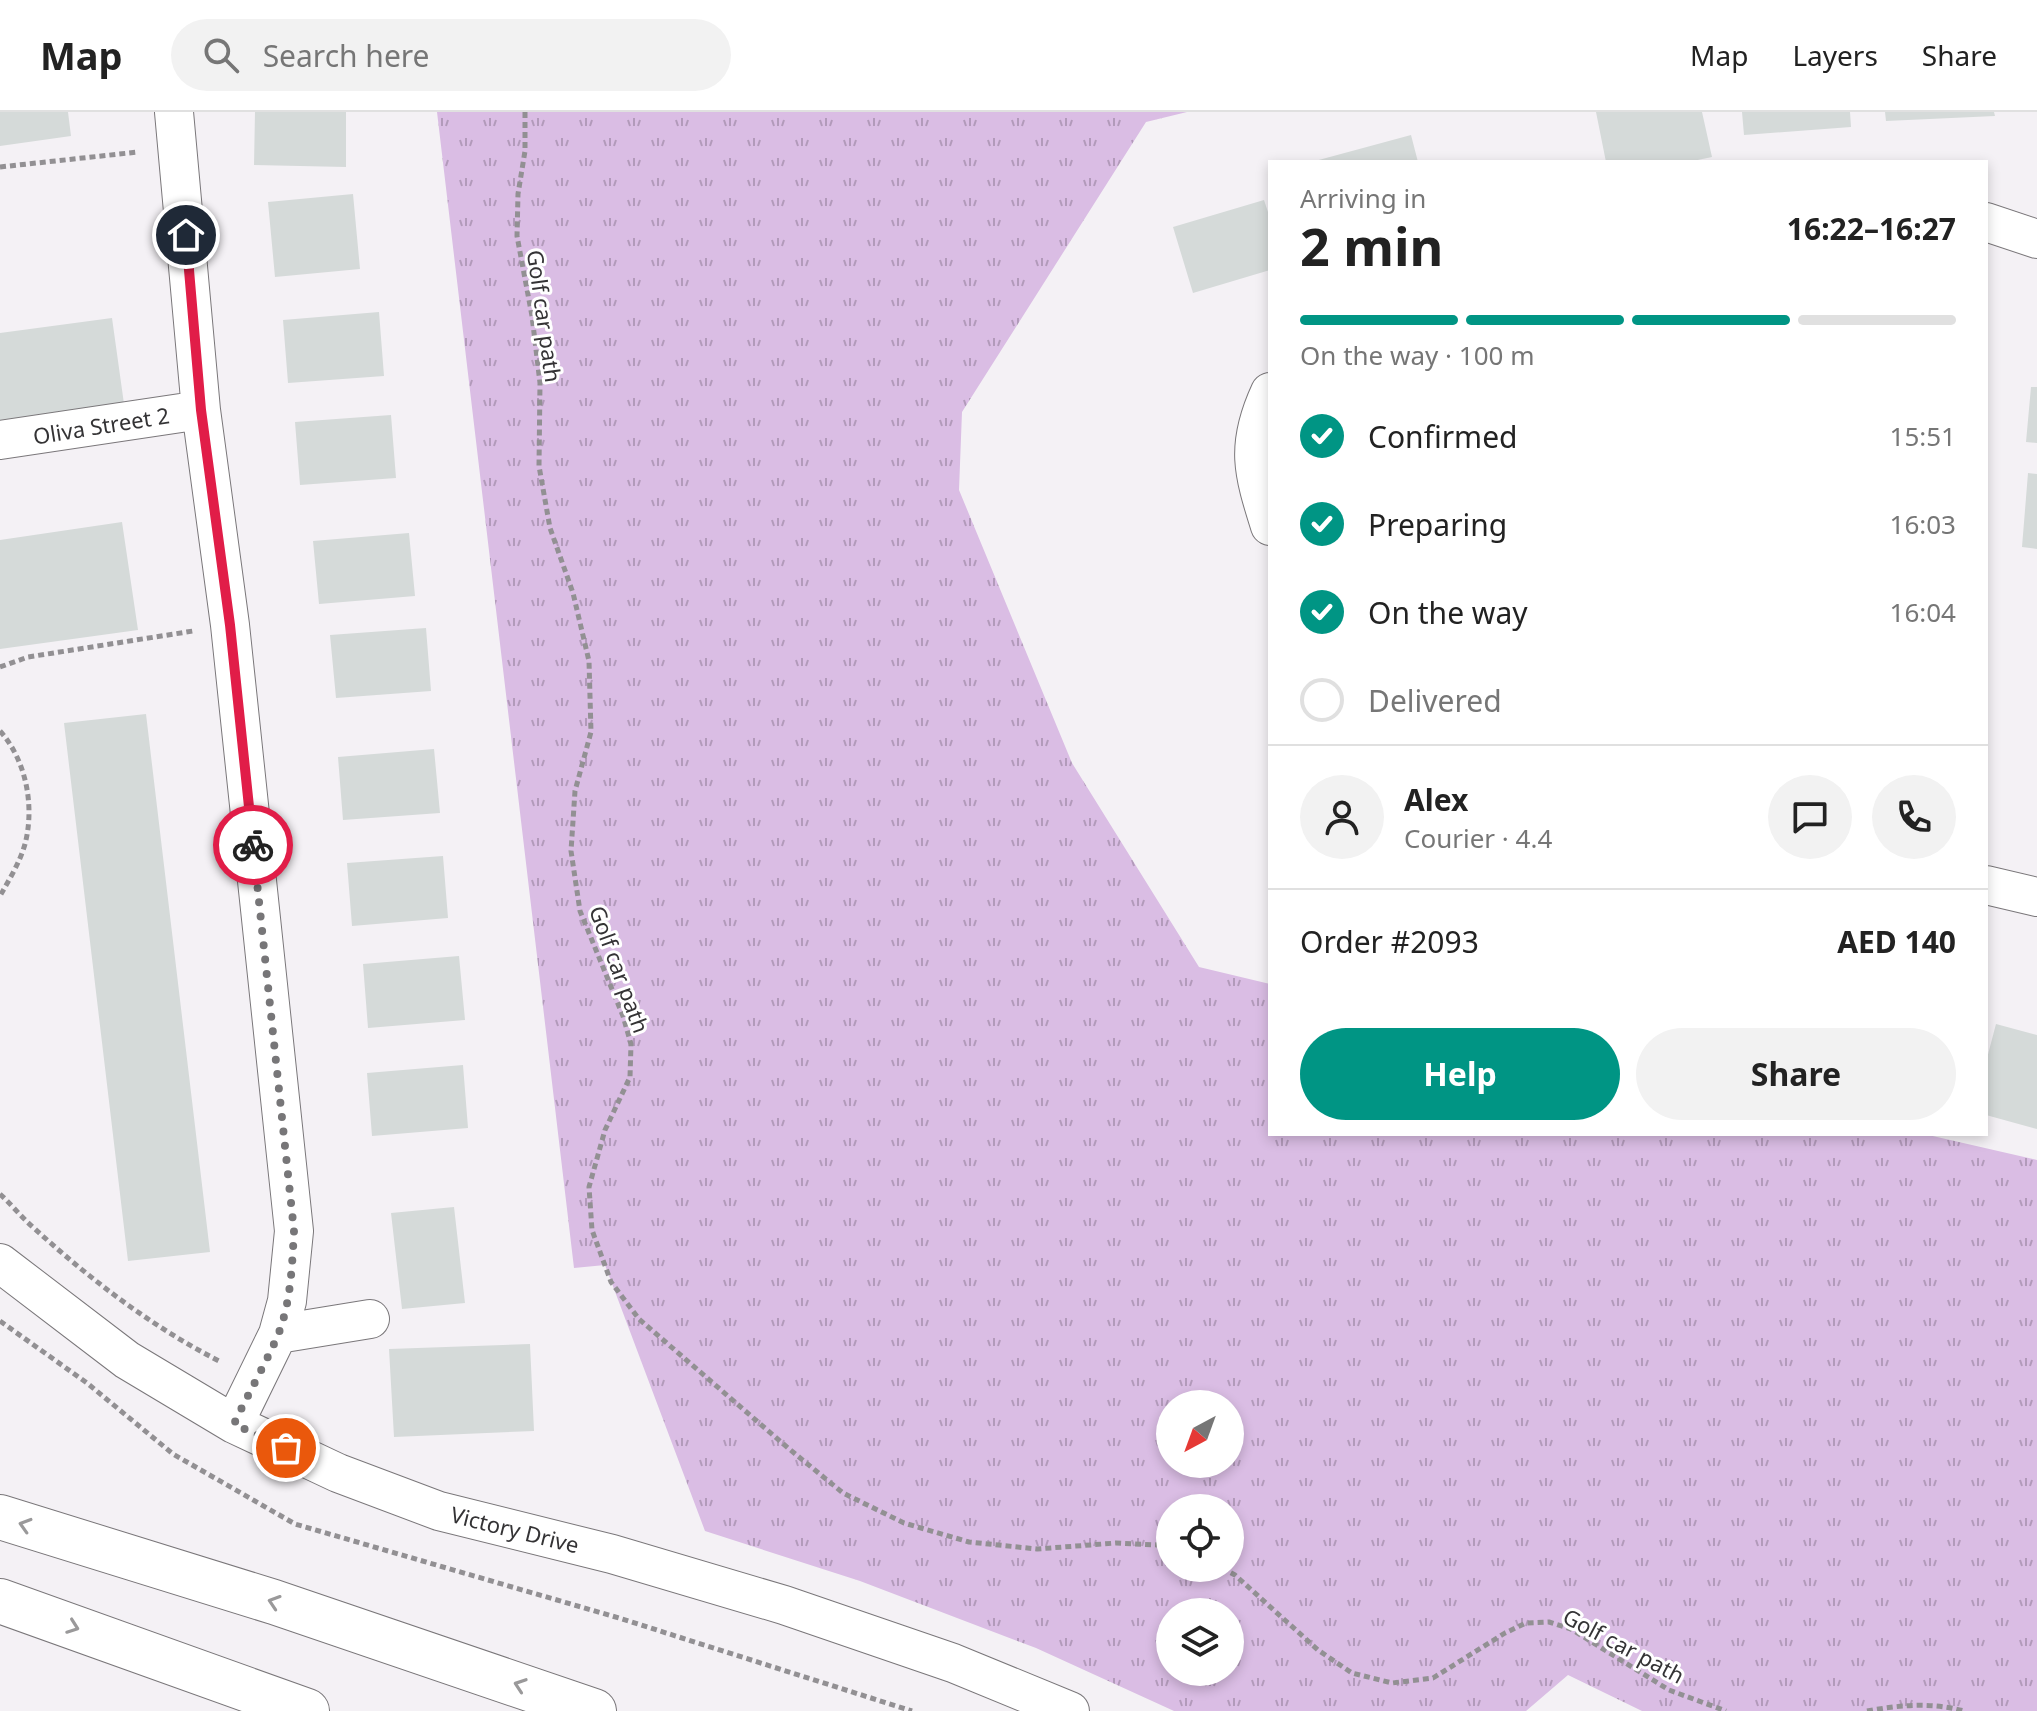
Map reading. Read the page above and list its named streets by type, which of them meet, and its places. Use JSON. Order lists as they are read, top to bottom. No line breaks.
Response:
{"streets":{"street":["Oliva Street 2","Victory Drive"],"path":["Golf car path"]},"north":"bottom left","page":{"header":"Map","search":"Search here","nav":["Map","Layers","Share"],"heading":["2 min","Arriving in","16:22–16:27"],"panel":["Alex","Courier · 4.4","Order #2093","AED 140"],"bar":"On the way · 100 m","list":[["Confirmed","15:51"],["Preparing","16:03"],["On the way","16:04"],"Delivered"],"buttons":["Help","Share"]}}
